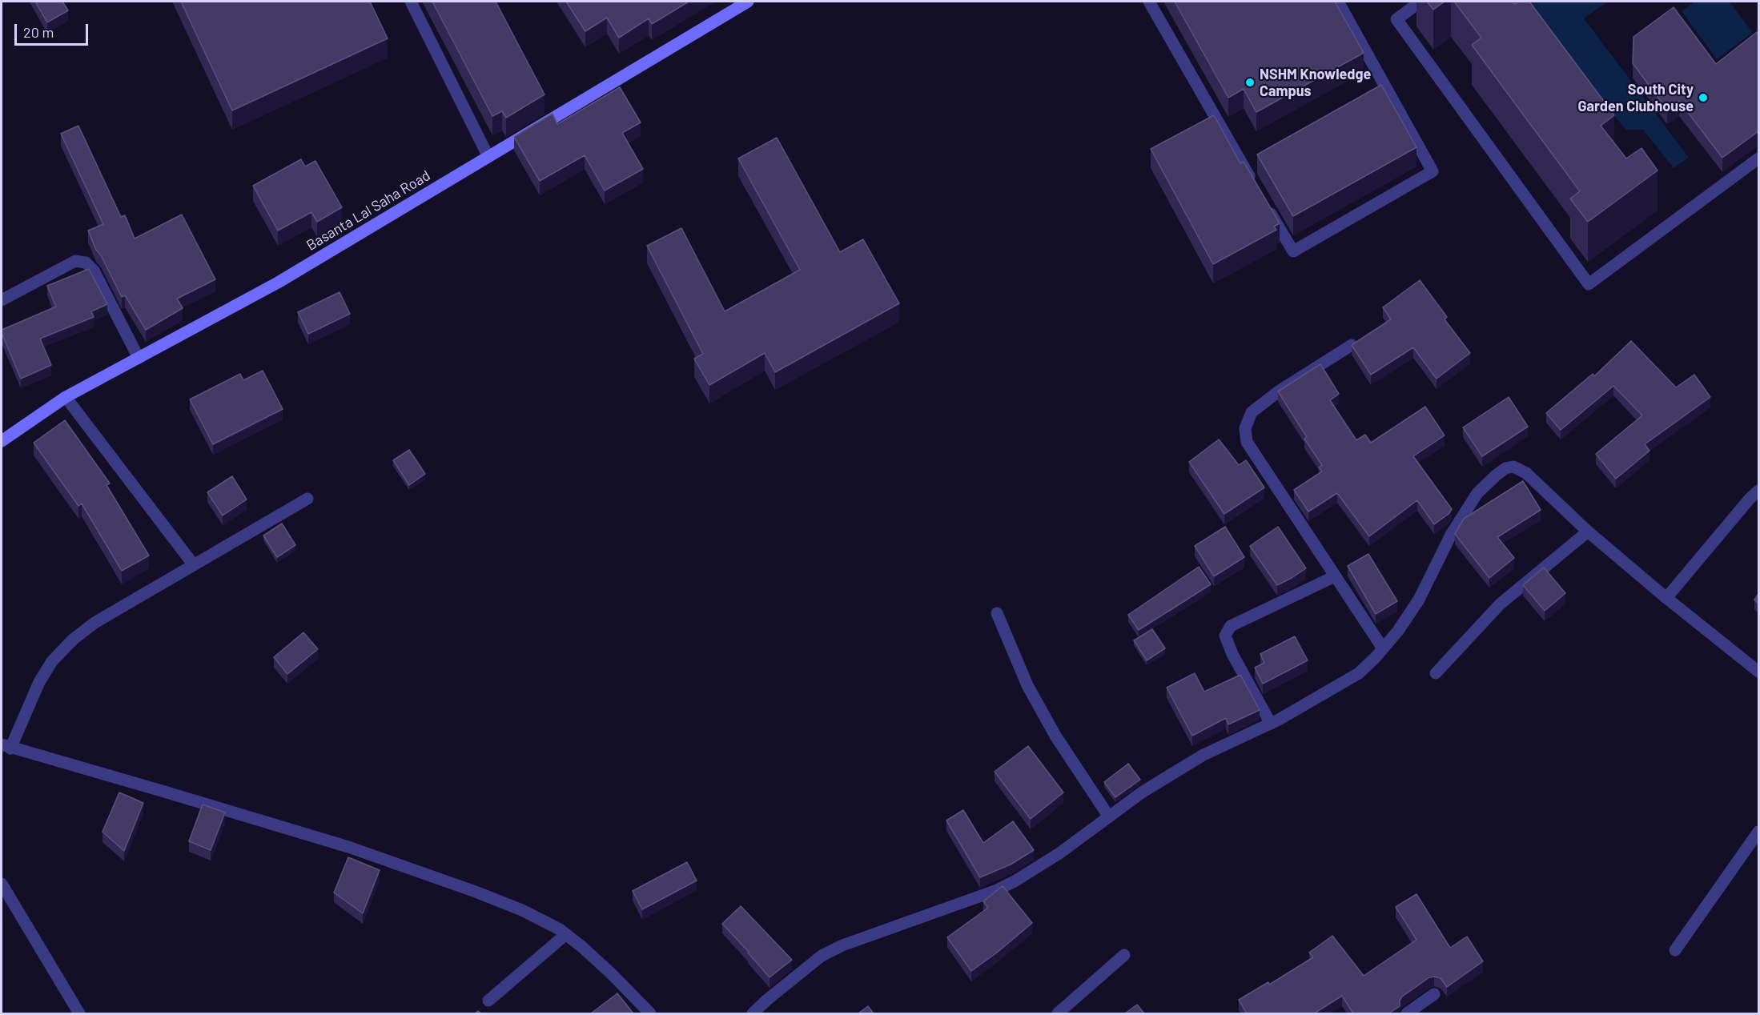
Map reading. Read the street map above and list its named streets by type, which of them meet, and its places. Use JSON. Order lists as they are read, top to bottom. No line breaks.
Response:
{"streets":{"main road":["Basanta Lal Saha Road"]},"places":["NSHM Knowledge Campus","South City Garden Clubhouse"],"scale_bar":"20 m"}
